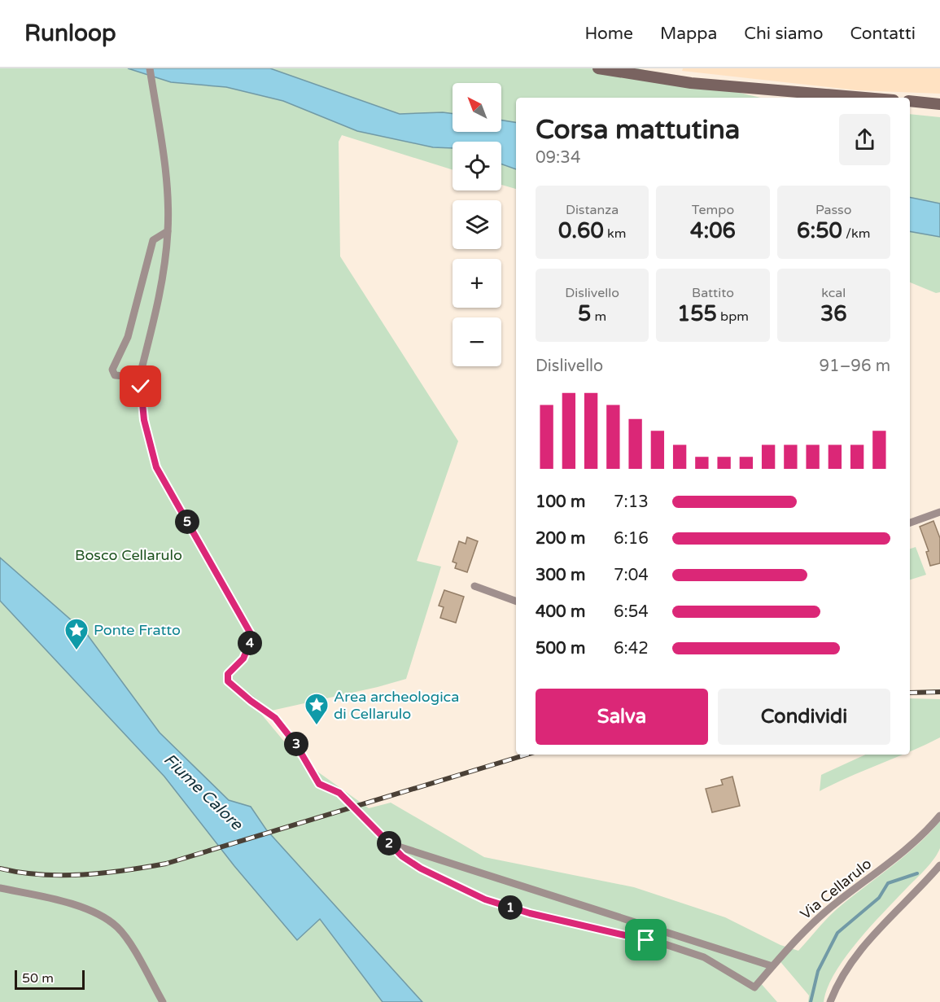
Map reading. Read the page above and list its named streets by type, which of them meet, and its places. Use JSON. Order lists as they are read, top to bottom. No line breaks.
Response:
{"streets":{"street":["Via Cellarulo"]},"water":["Fiume Calore"],"parks":["Bosco Cellarulo"],"places":{"place":["Ponte Fratto","Area archeologica di Cellarulo"]},"scale_bar":"50 m","north":"top left","page":{"header":"Runloop","nav":["Home","Mappa","Chi siamo","Contatti"],"map_buttons":["+","−"],"heading":["Corsa mattutina","09:34"],"stats":[["Distanza","0.60 km"],["Tempo","4:06"],["Passo","6:50 /km"],["Dislivello","5 m"],["Battito","155 bpm"],["kcal","36"]],"chart":["Dislivello","91–96 m"],"list":[{"name":"100 m","note":"7:13"},{"name":"200 m","note":"6:16"},{"name":"300 m","note":"7:04"},{"name":"400 m","note":"6:54"},{"name":"500 m","note":"6:42"}],"pins":["5","4","3","2","1"],"buttons":["Salva","Condividi"],"scale":"50 m"}}
